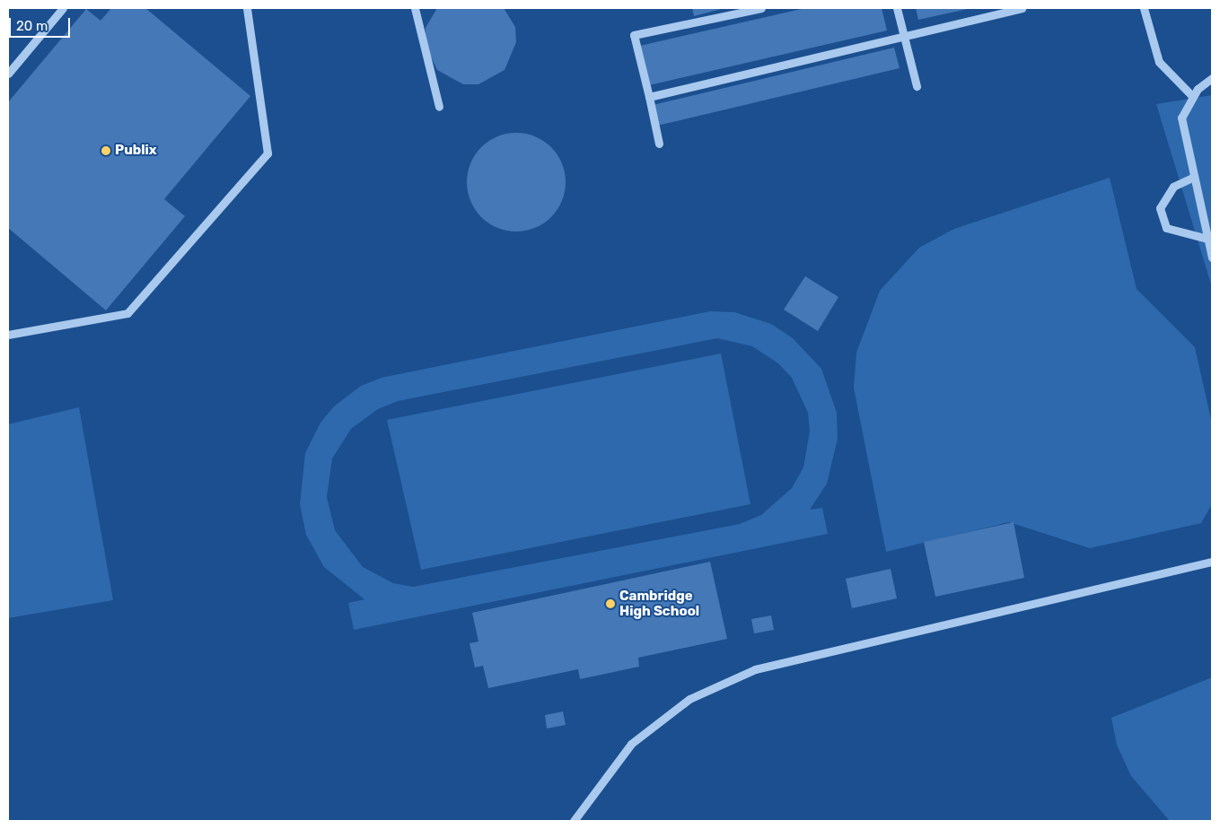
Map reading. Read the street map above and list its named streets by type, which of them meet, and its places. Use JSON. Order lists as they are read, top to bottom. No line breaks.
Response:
{"places":["Publix","Cambridge High School"],"scale_bar":"20 m"}
